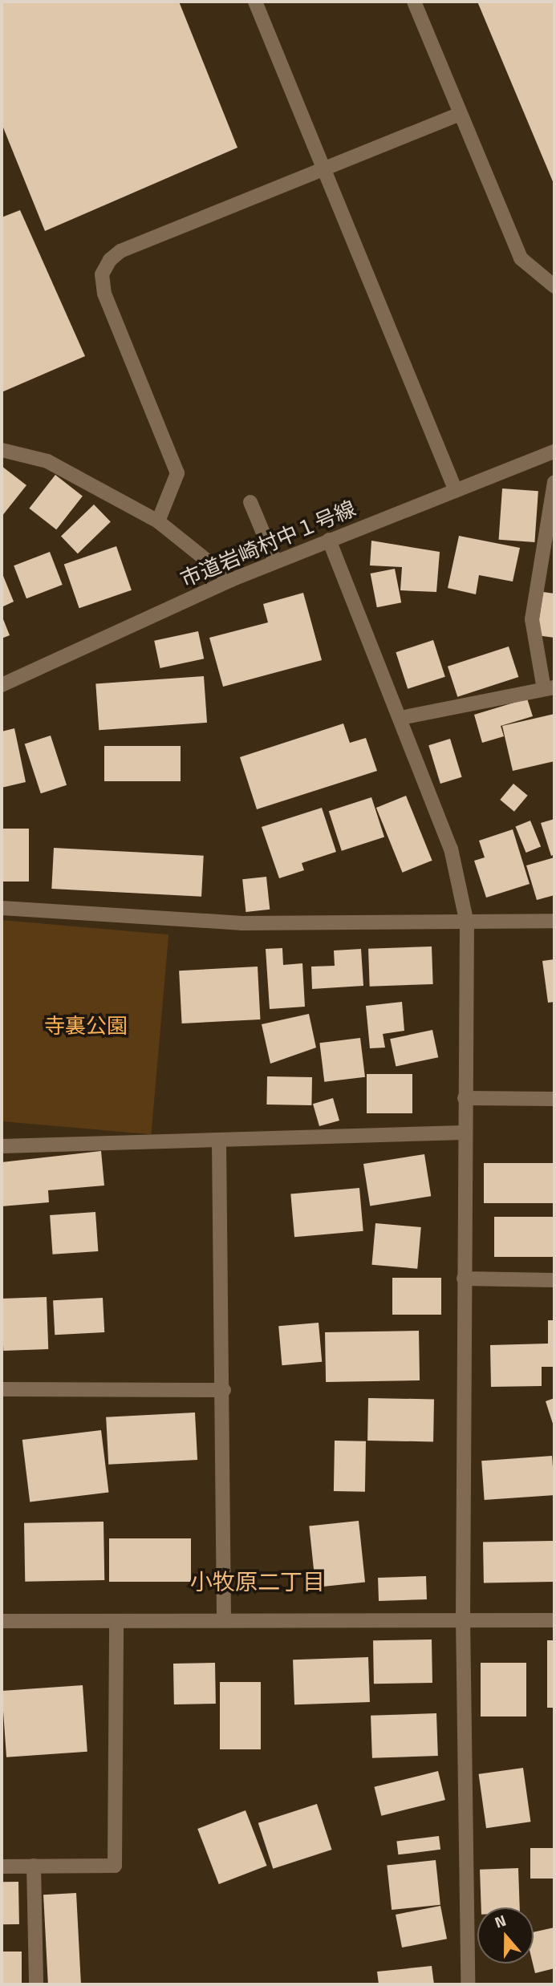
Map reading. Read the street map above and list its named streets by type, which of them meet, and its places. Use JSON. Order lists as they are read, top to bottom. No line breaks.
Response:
{"streets":{"street":["市道岩崎村中１号線"]},"districts":["小牧原二丁目"],"parks":["寺裏公園"],"north":"top"}
